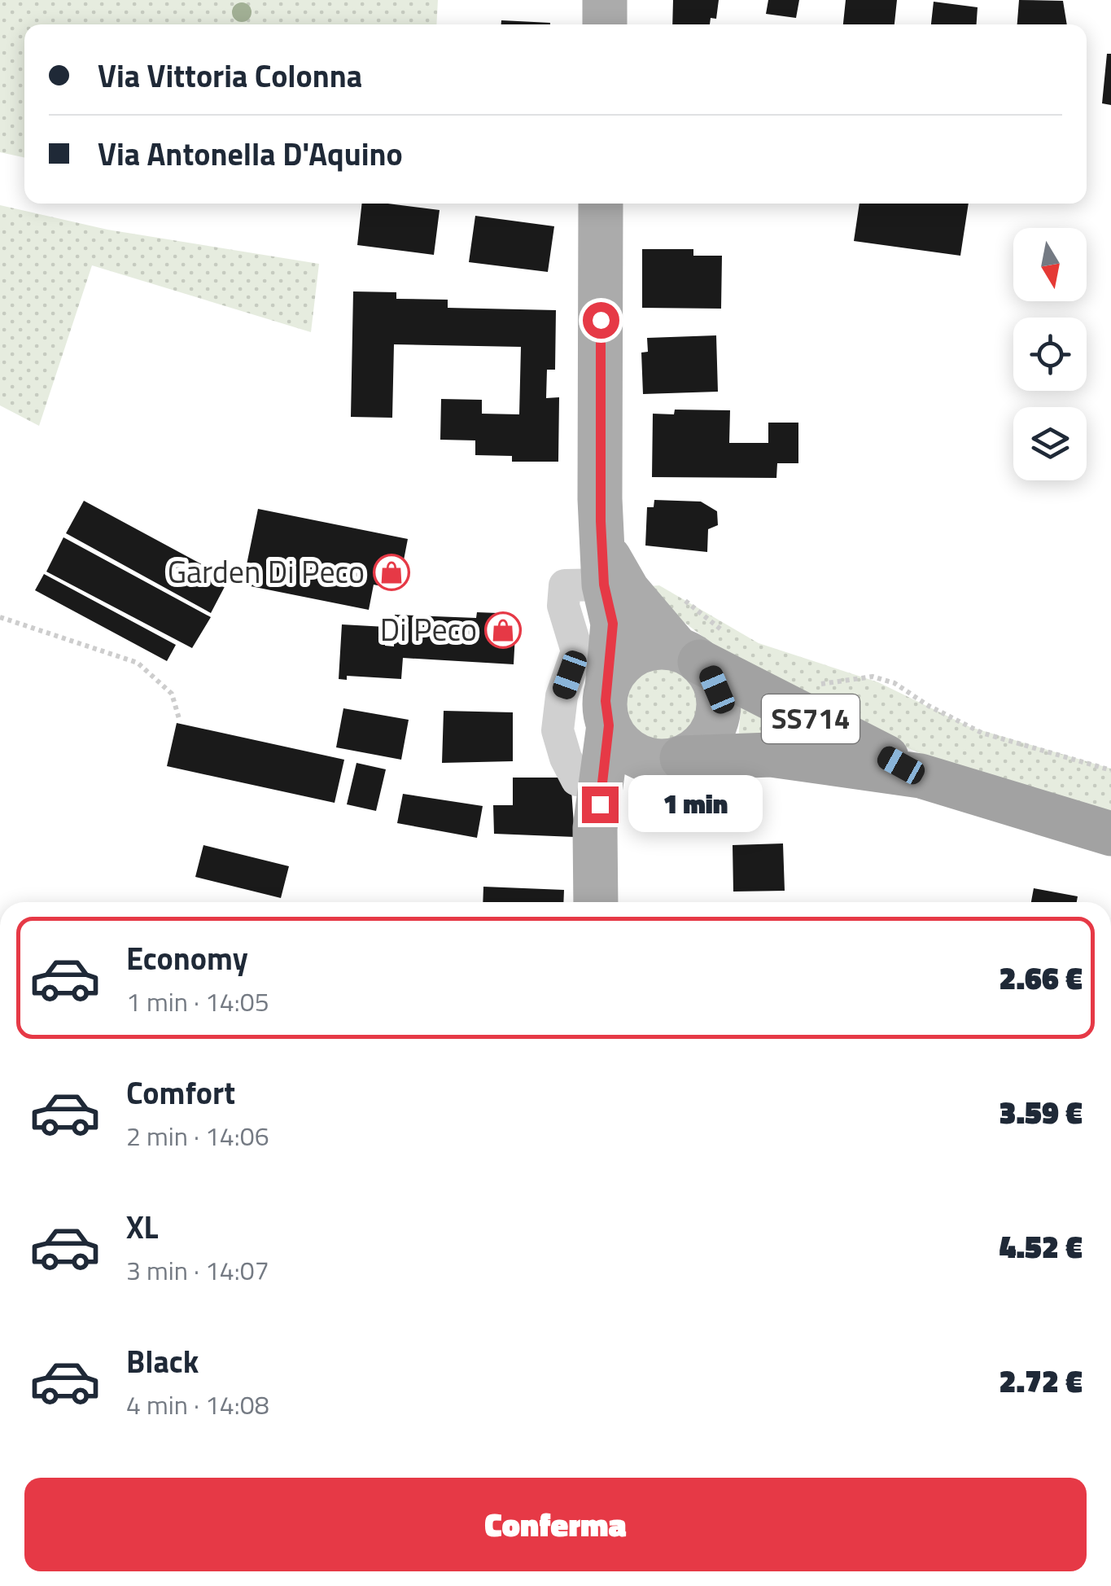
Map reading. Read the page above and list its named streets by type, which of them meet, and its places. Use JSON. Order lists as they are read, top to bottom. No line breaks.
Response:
{"streets":{"highway":["SS714"]},"places":{"shop":["Garden Di Peco","Di Peco"]},"north":"bottom","page":{"banner":["Via Vittoria Colonna","Via Antonella D'Aquino"],"bubble":"1 min","list":[{"name":"Economy","note":"1 min · 14:05","value":"2.66 €"},{"name":"Comfort","note":"2 min · 14:06","value":"3.59 €"},{"name":"XL","note":"3 min · 14:07","value":"4.52 €"},{"name":"Black","note":"4 min · 14:08","value":"2.72 €"}],"buttons":"Conferma"}}
